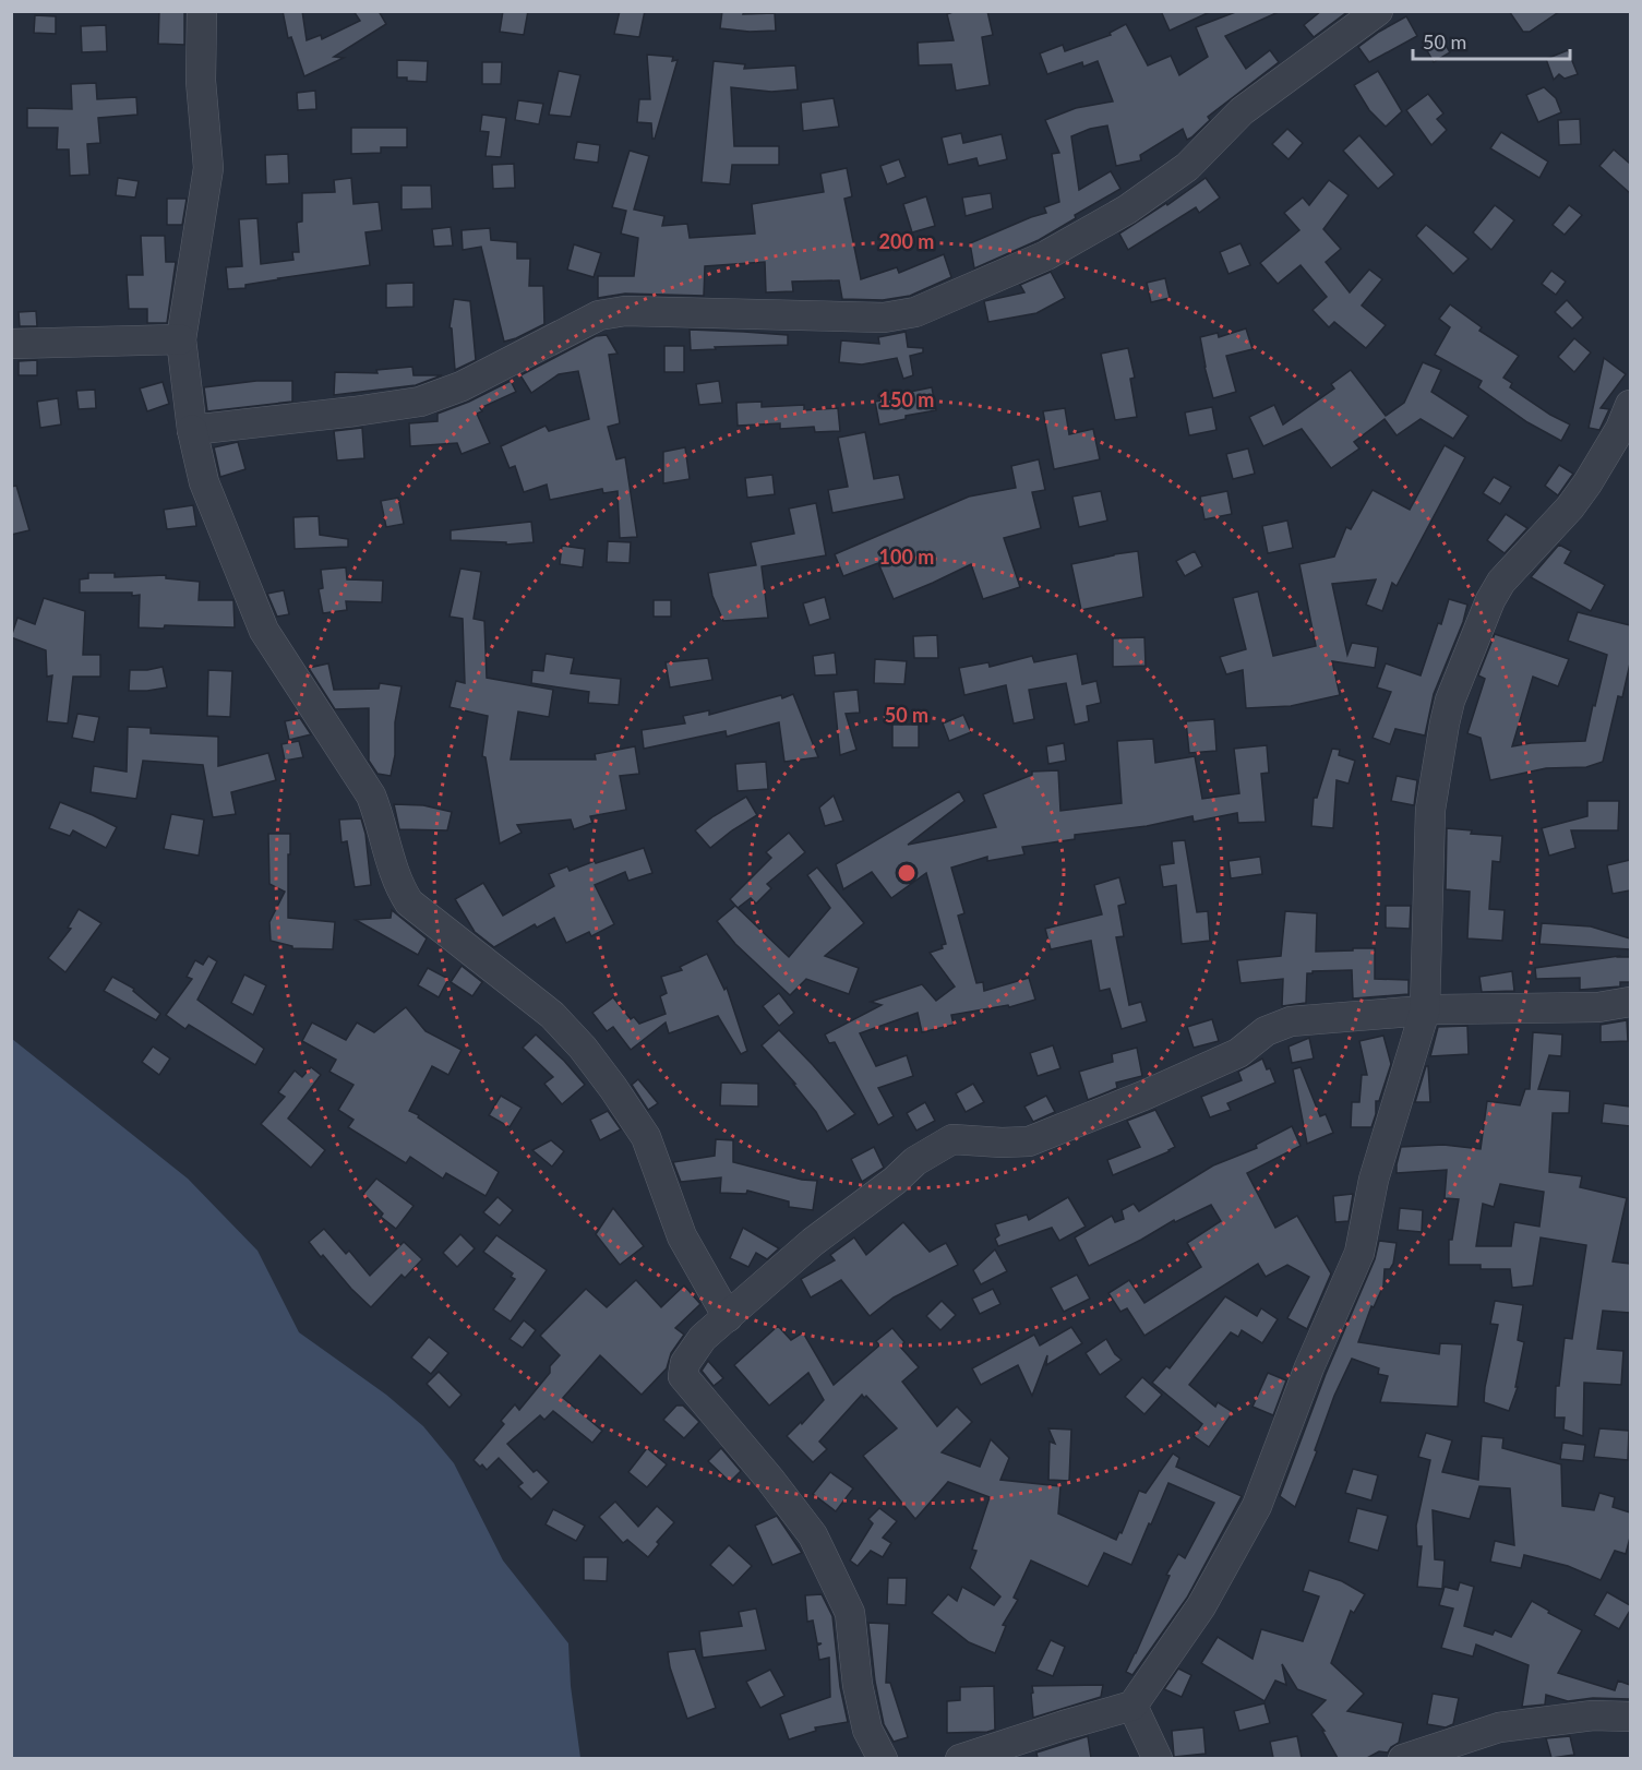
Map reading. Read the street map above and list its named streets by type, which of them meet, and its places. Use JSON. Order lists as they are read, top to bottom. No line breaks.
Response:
{"scale_bar":"50 m","rings":["200 m","150 m","100 m","50 m"]}
